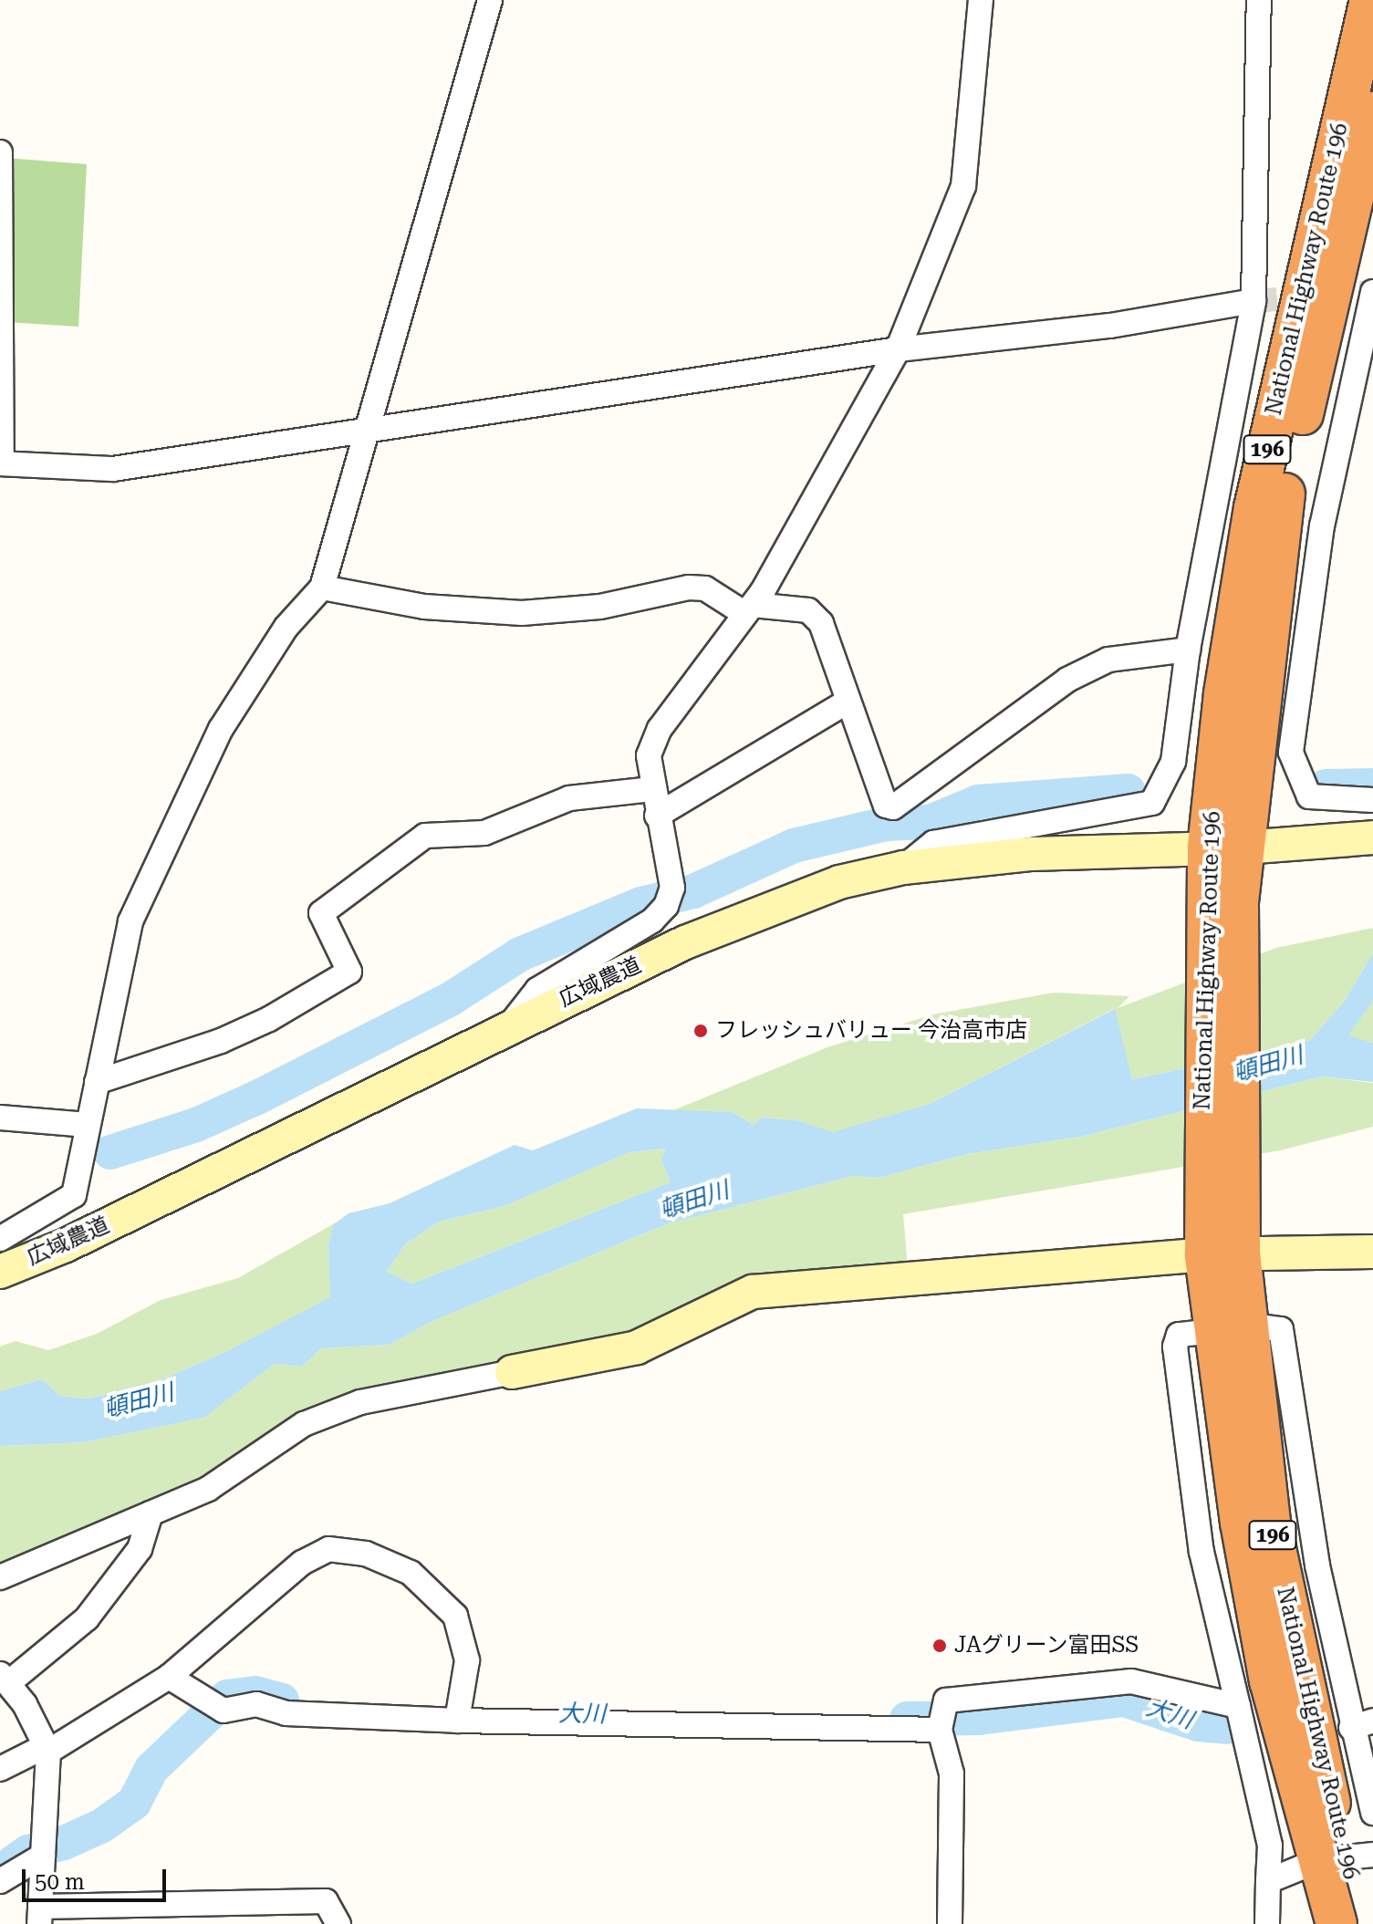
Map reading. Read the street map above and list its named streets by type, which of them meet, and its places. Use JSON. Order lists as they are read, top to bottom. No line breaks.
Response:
{"streets":{"highway":["National Highway Route 196","196"],"street":["広域農道"]},"crossings":[["National Highway Route 196","広域農道"]],"water":["頓田川","大川"],"places":["フレッシュバリュー 今治高市店","JAグリーン富田SS"],"scale_bar":"50 m"}
